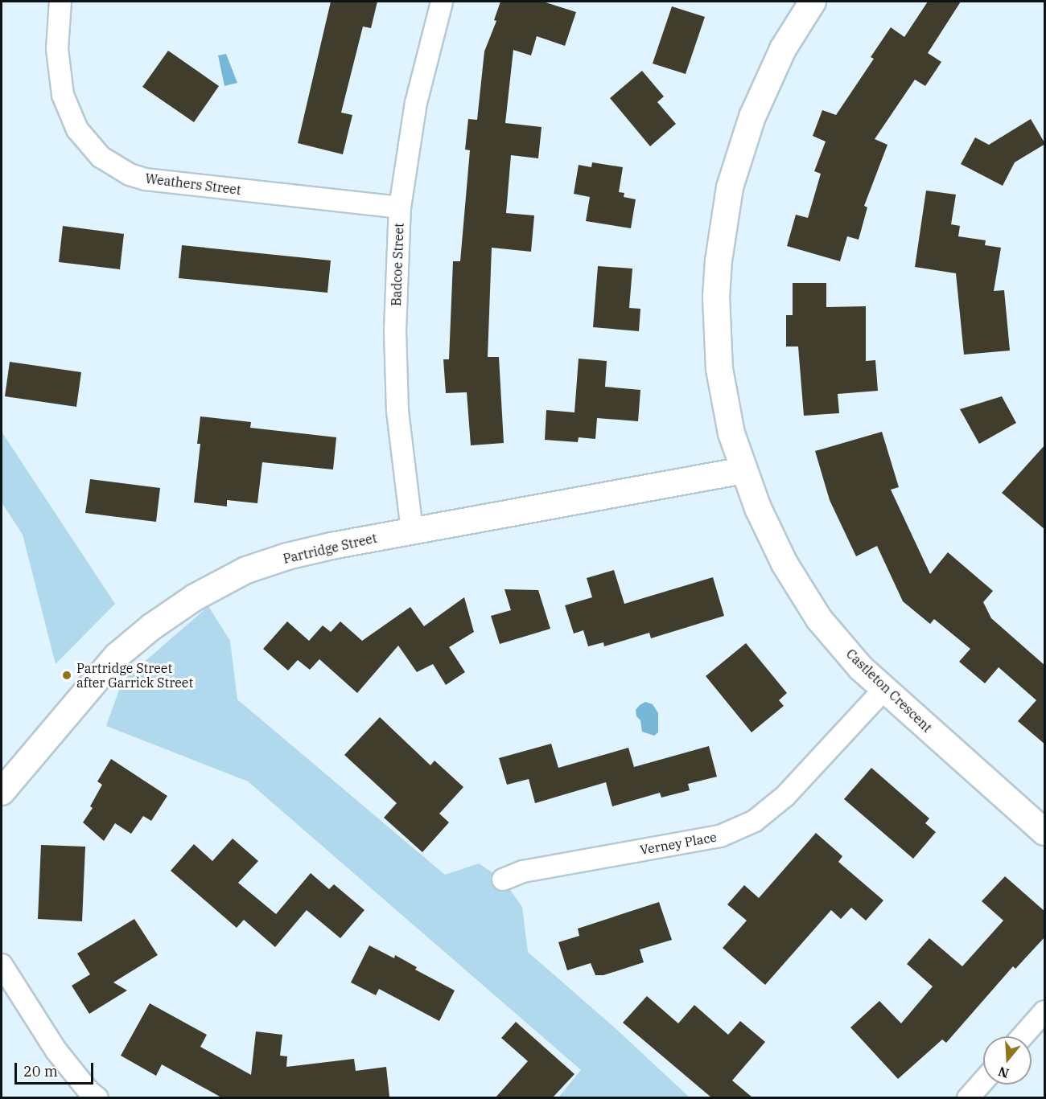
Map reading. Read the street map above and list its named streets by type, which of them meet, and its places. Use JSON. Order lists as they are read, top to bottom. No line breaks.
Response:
{"streets":{"street":["Weathers Street","Badcoe Street","Partridge Street","Castleton Crescent","Verney Place"]},"crossings":[["Weathers Street","Badcoe Street"],["Badcoe Street","Partridge Street"],["Partridge Street","Castleton Crescent"],["Castleton Crescent","Verney Place"]],"places":["Partridge Street after Garrick Street"],"scale_bar":"20 m","north":"bottom"}
